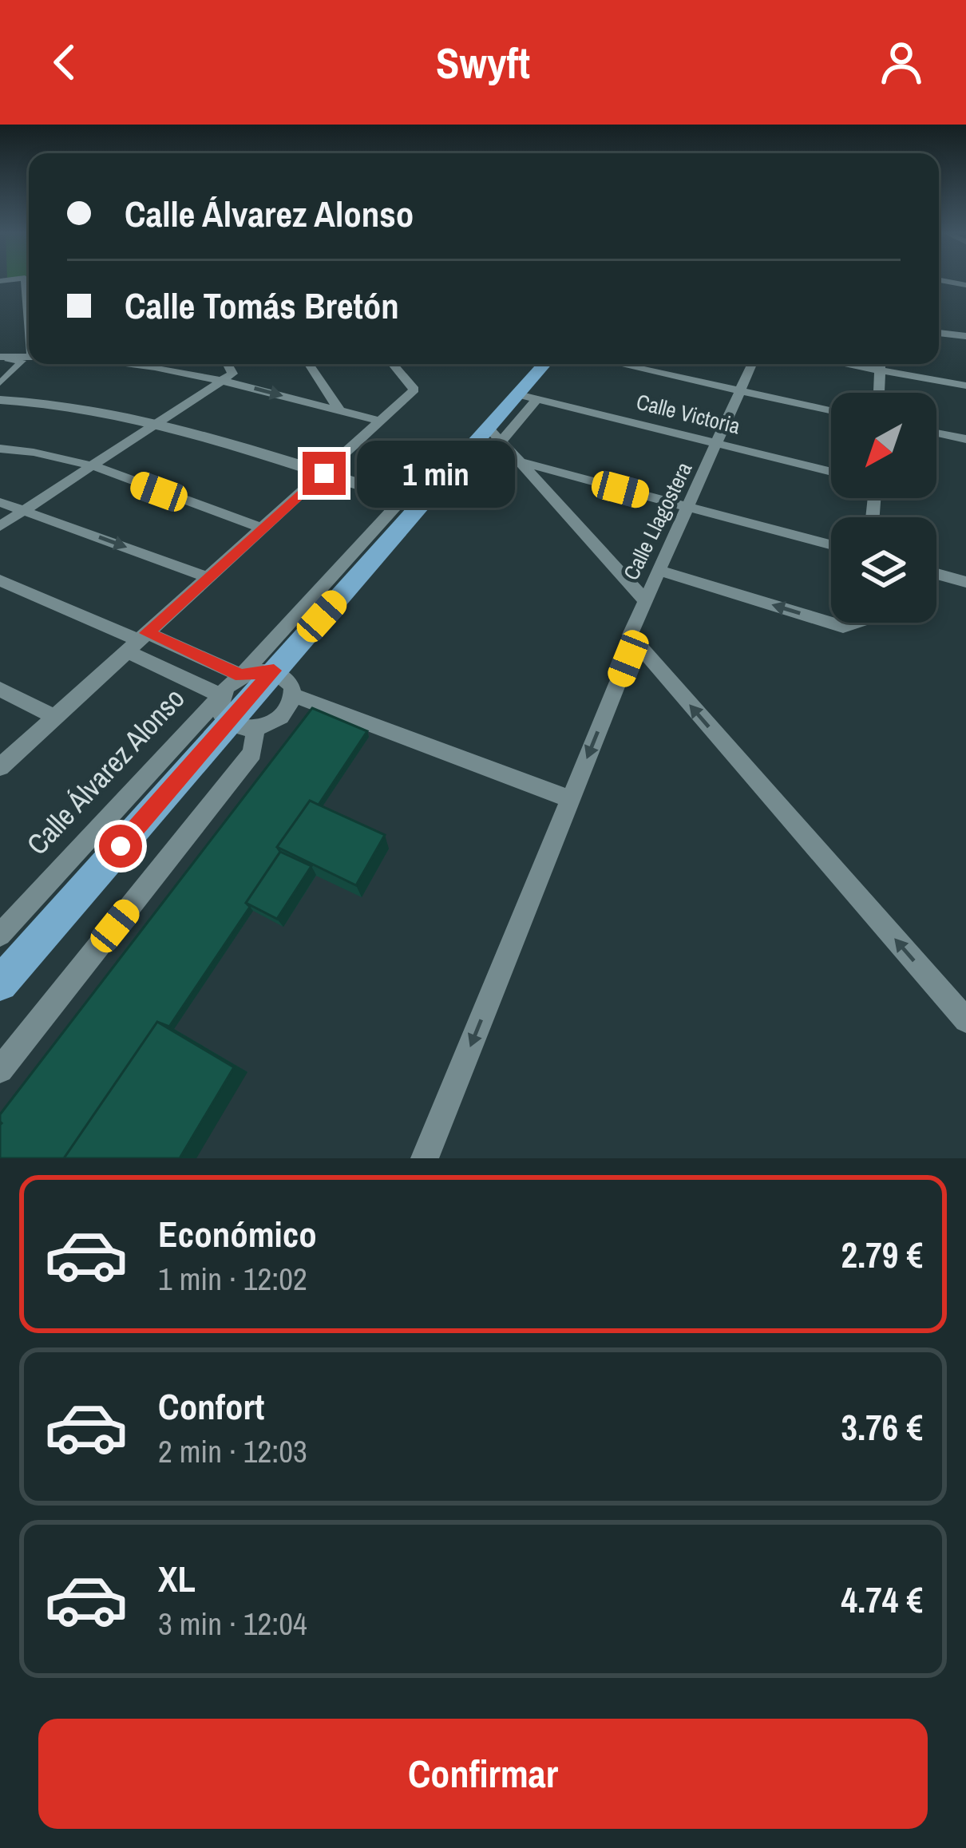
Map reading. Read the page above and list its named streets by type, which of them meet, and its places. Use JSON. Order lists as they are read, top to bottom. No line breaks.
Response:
{"streets":{"main road":["Calle Álvarez Alonso"],"street":["Calle Victoria","Calle Llagostera"]},"crossings":[["Calle Victoria","Calle Llagostera"],["Calle Victoria","Calle Álvarez Alonso"]],"north":"bottom left","page":{"header":"Swyft","banner":["Calle Álvarez Alonso","Calle Tomás Bretón"],"bubble":"1 min","list":[{"name":"Económico","note":"1 min · 12:02","value":"2.79 €"},{"name":"Confort","note":"2 min · 12:03","value":"3.76 €"},{"name":"XL","note":"3 min · 12:04","value":"4.74 €"}],"buttons":"Confirmar"}}
